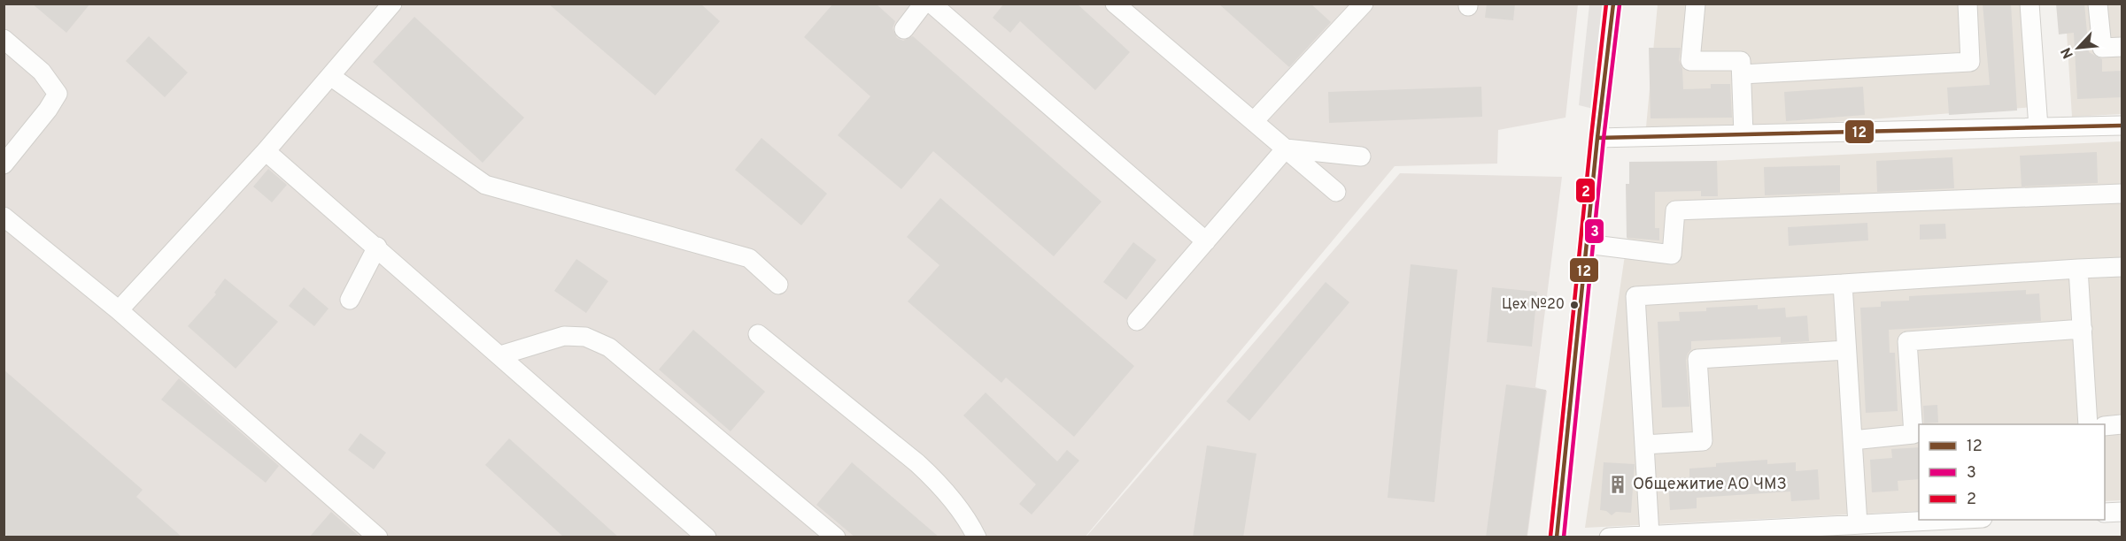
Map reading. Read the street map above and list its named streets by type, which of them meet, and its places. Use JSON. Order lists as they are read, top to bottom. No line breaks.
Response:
{"places":{"other":["Цех №20"],"building":["Общежитие АО ЧМЗ"]},"lines":["transit line 12","transit line 2","transit line 3"],"legend":["12","3","2"],"north":"bottom left"}
